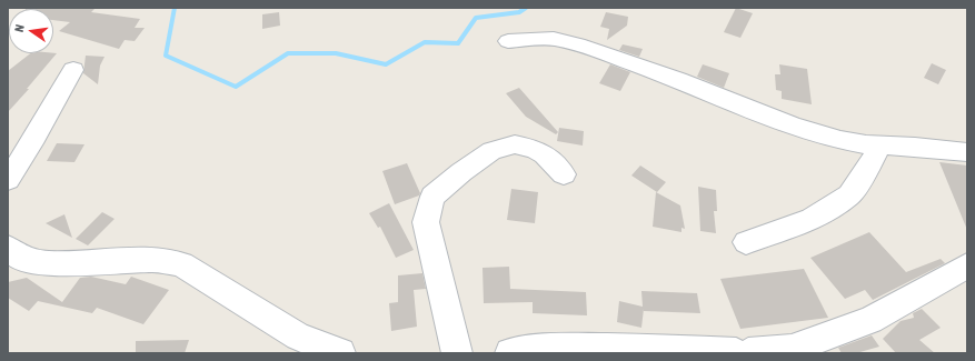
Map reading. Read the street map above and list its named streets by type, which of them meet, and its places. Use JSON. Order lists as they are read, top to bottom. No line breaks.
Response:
{"north":"left"}
